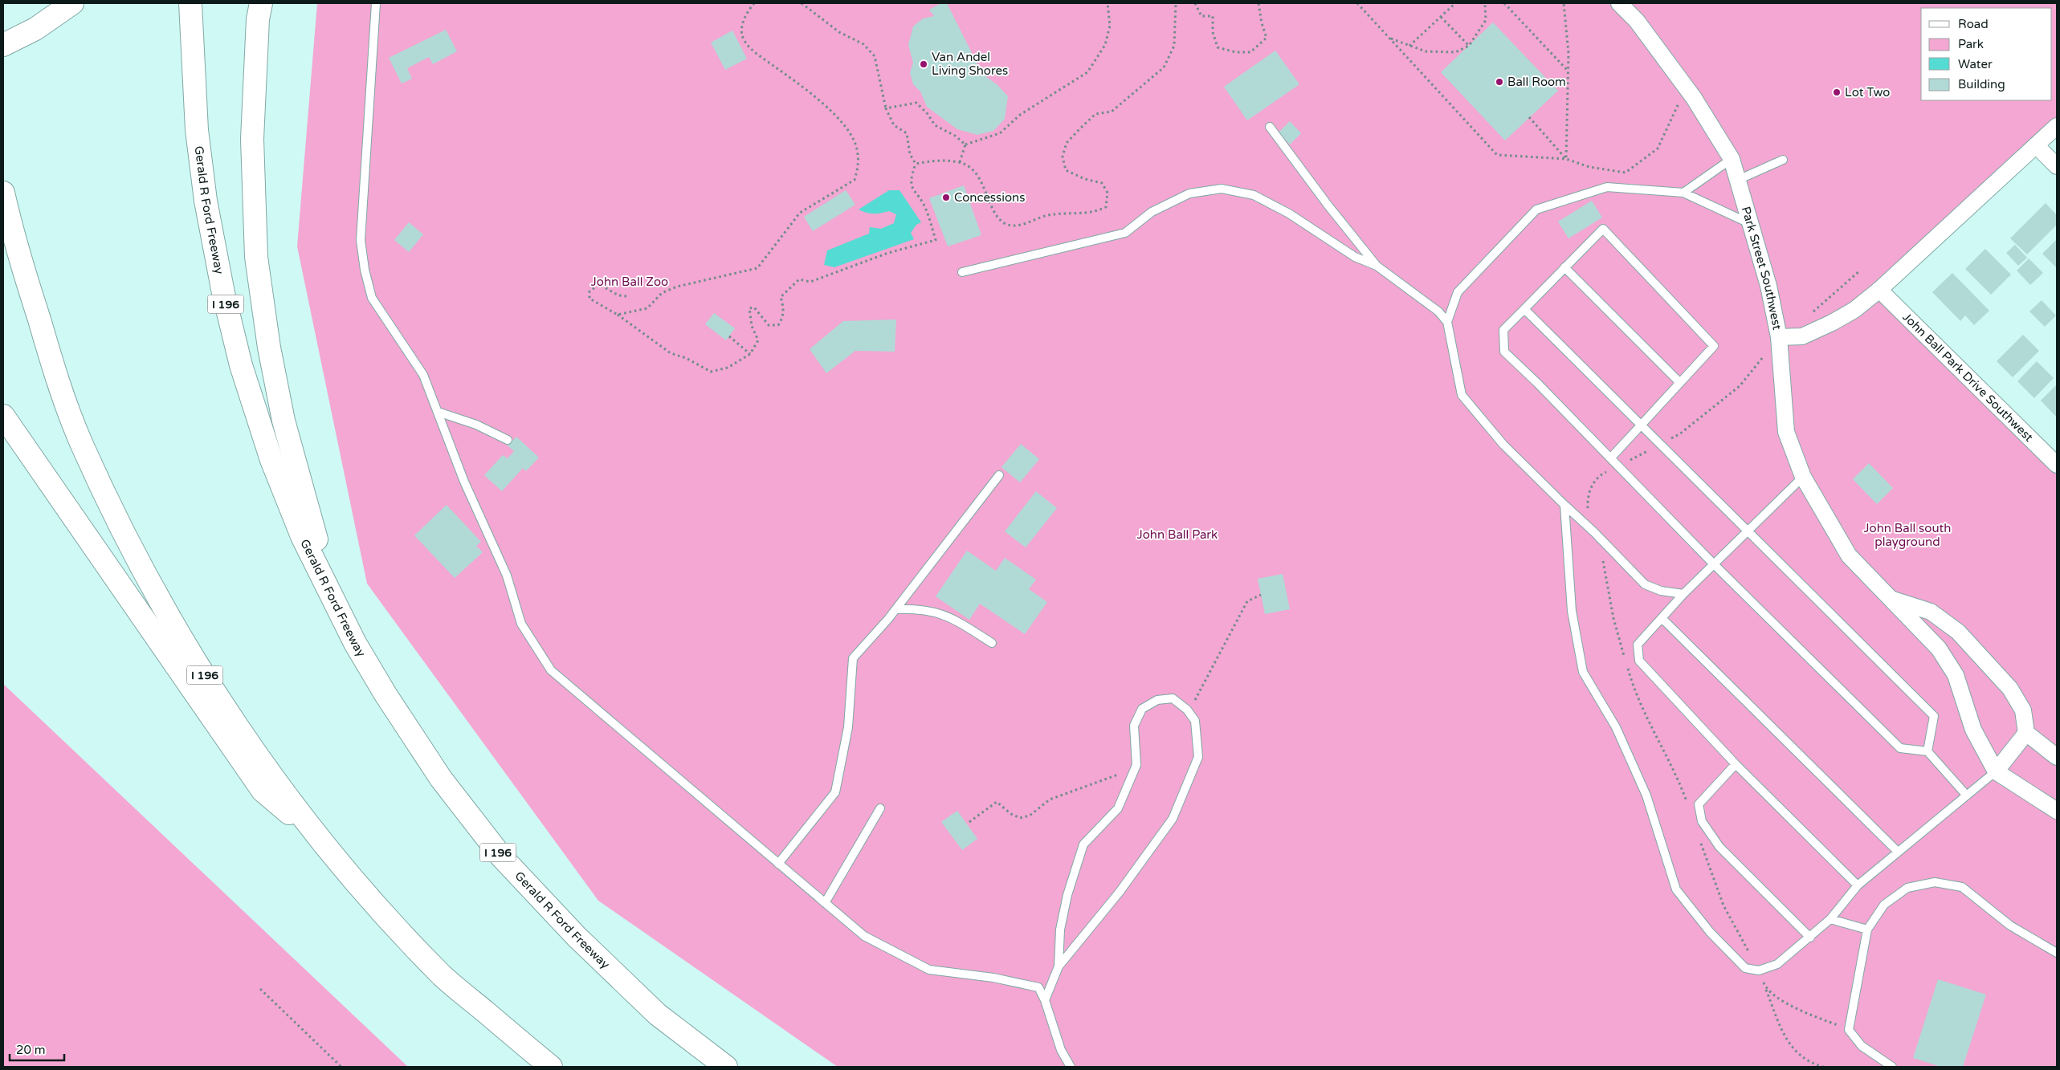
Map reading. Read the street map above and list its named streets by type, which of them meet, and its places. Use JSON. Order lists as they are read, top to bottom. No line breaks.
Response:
{"streets":{"highway":["Gerald R Ford Freeway","I 196"],"street":["Park Street Southwest","John Ball Park Drive Southwest"]},"crossings":[["Park Street Southwest","John Ball Park Drive Southwest"]],"parks":["John Ball Zoo","John Ball south playground","John Ball Park"],"places":["Van Andel Living Shores","Ball Room","Lot Two","Concessions"],"legend":["Road","Park","Water","Building"],"scale_bar":"20 m"}
